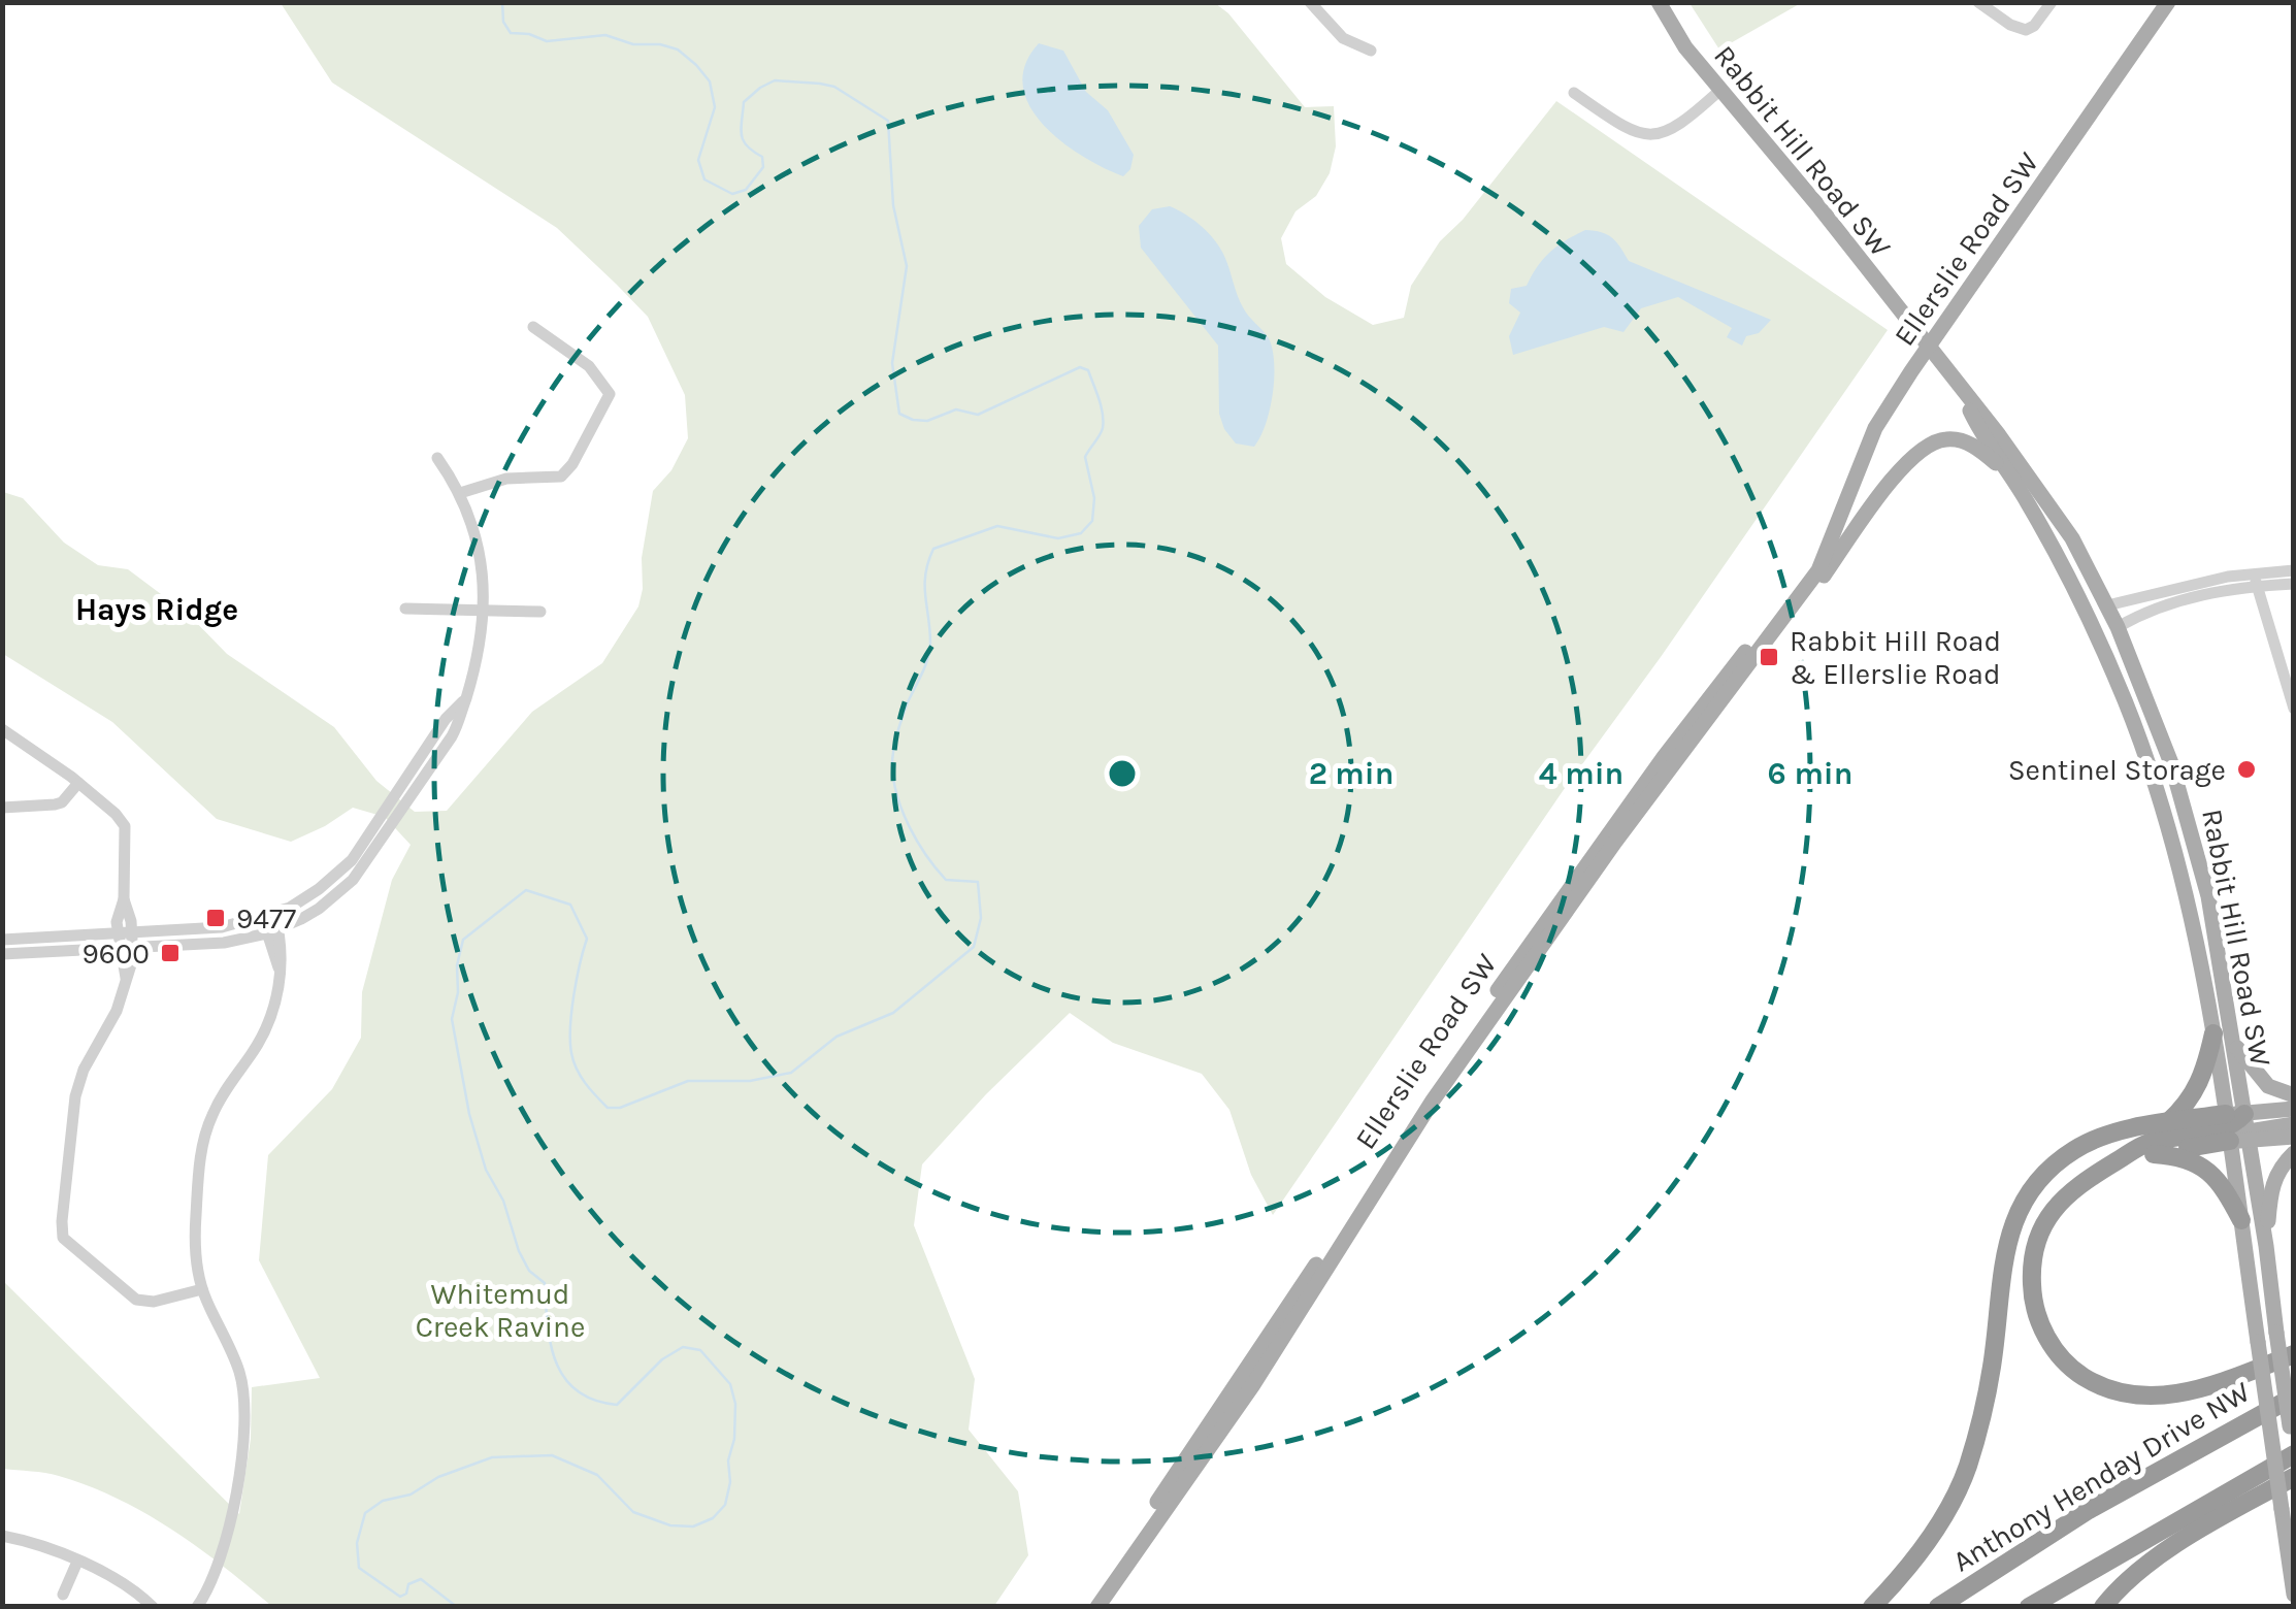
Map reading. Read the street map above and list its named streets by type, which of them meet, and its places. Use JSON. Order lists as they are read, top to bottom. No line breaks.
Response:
{"streets":{"highway":["Anthony Henday Drive NW"],"main road":["Rabbit Hill Road SW","Ellerslie Road SW"]},"crossings":[["Rabbit Hill Road SW","Ellerslie Road SW"]],"districts":["Hays Ridge"],"parks":["Whitemud Creek Ravine"],"places":{"transit":["Rabbit Hill Road & Ellerslie Road","9477","9600"],"other":["Sentinel Storage"]},"rings":["2 min","4 min","6 min"]}
